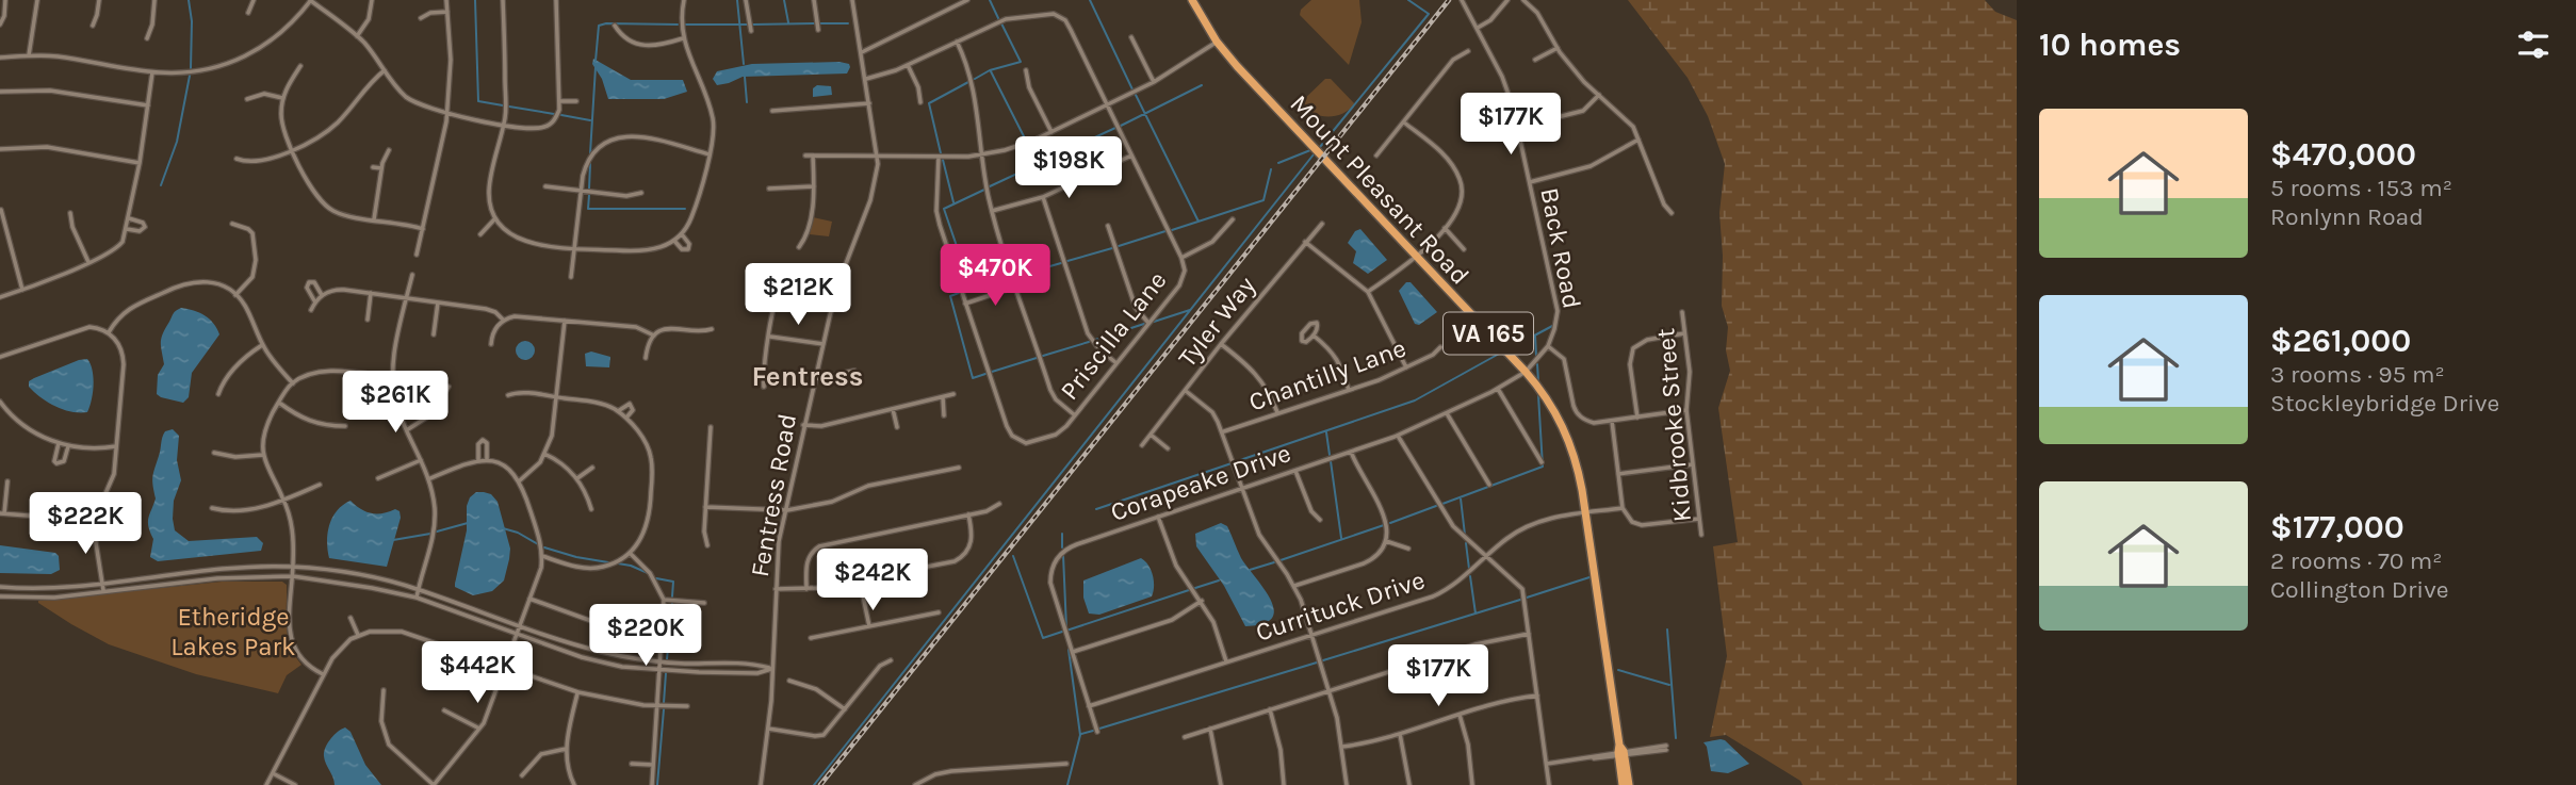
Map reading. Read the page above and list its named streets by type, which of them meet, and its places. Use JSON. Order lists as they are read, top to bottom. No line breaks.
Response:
{"streets":{"highway":["Mount Pleasant Road","VA 165"],"street":["Back Road","Tyler Way","Priscilla Lane","Chantilly Lane","Kidbrooke Street","Corapeake Drive","Fentress Road","Currituck Drive"]},"crossings":[["Mount Pleasant Road","Back Road"],["Mount Pleasant Road","Corapeake Drive"],["Mount Pleasant Road","Currituck Drive"],["Back Road","Corapeake Drive"],["Priscilla Lane","Fentress Road"],["Corapeake Drive","Currituck Drive"]],"districts":["Fentress"],"parks":["Etheridge Lakes Park"],"page":{"heading":"10 homes","list":[{"name":"$470,000","note":"5 rooms · 153 m² · Ronlynn Road"},{"name":"$261,000","note":"3 rooms · 95 m² · Stockleybridge Drive"},{"name":"$177,000","note":"2 rooms · 70 m² · Collington Drive"}],"price":["$177K","$198K","$470K","$212K","$261K","$222K","$242K","$220K","$442K","$177K"]}}
